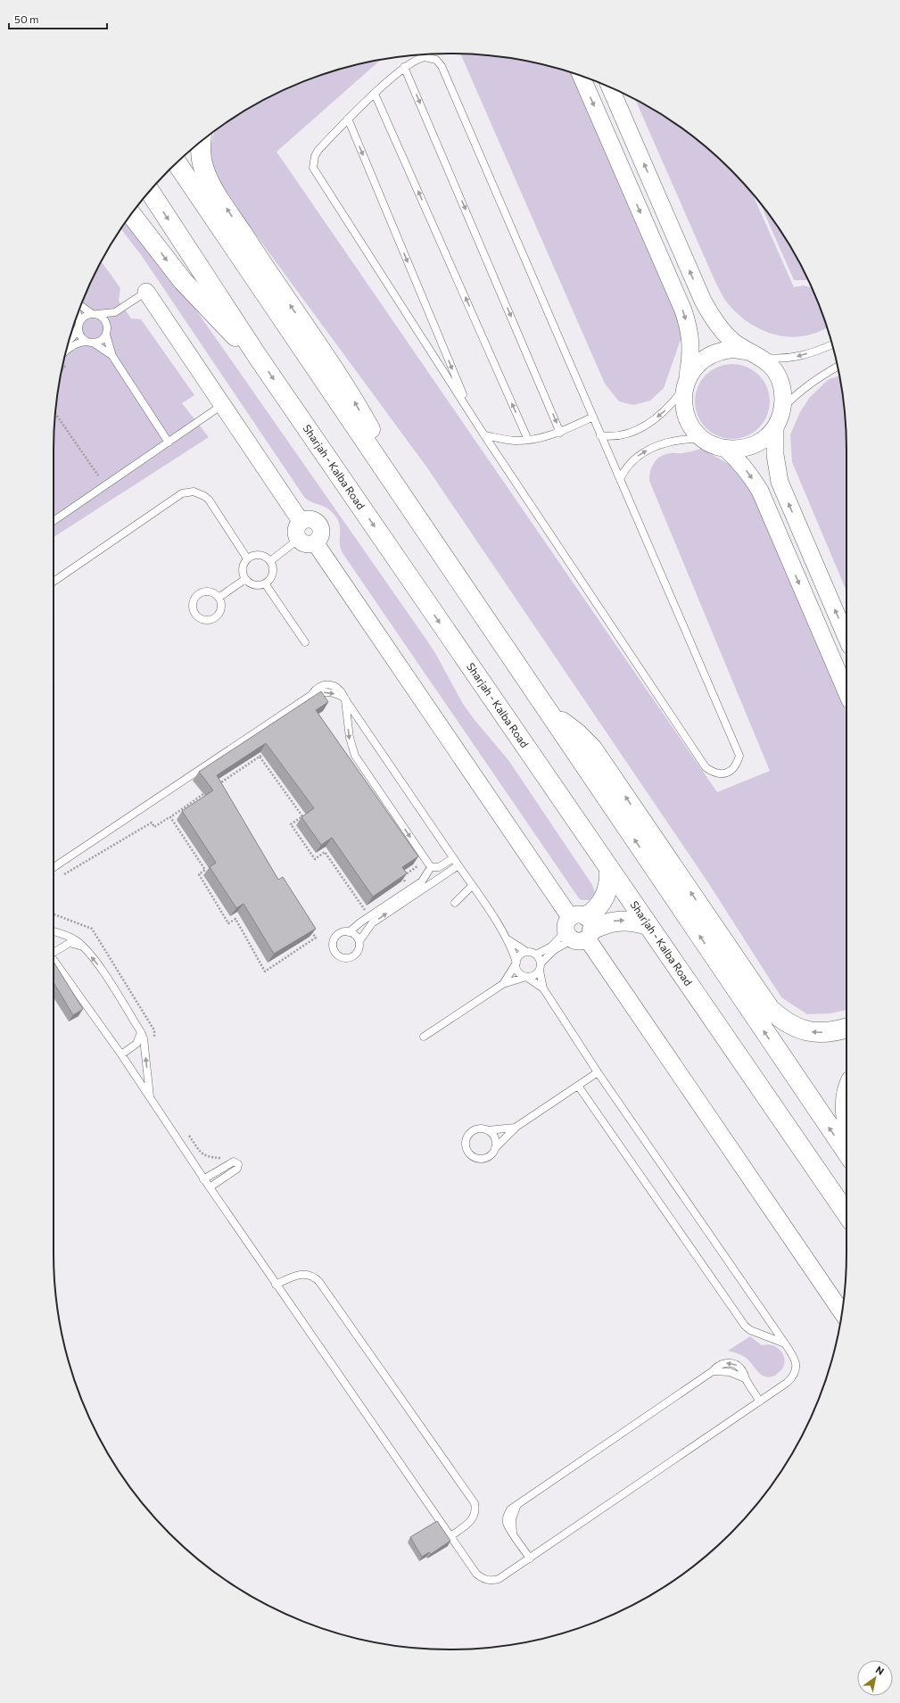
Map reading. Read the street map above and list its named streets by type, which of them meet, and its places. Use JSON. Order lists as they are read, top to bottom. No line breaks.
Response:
{"streets":{"highway":["Sharjah - Kalba Road"]},"scale_bar":"50 m","north":"top right"}
